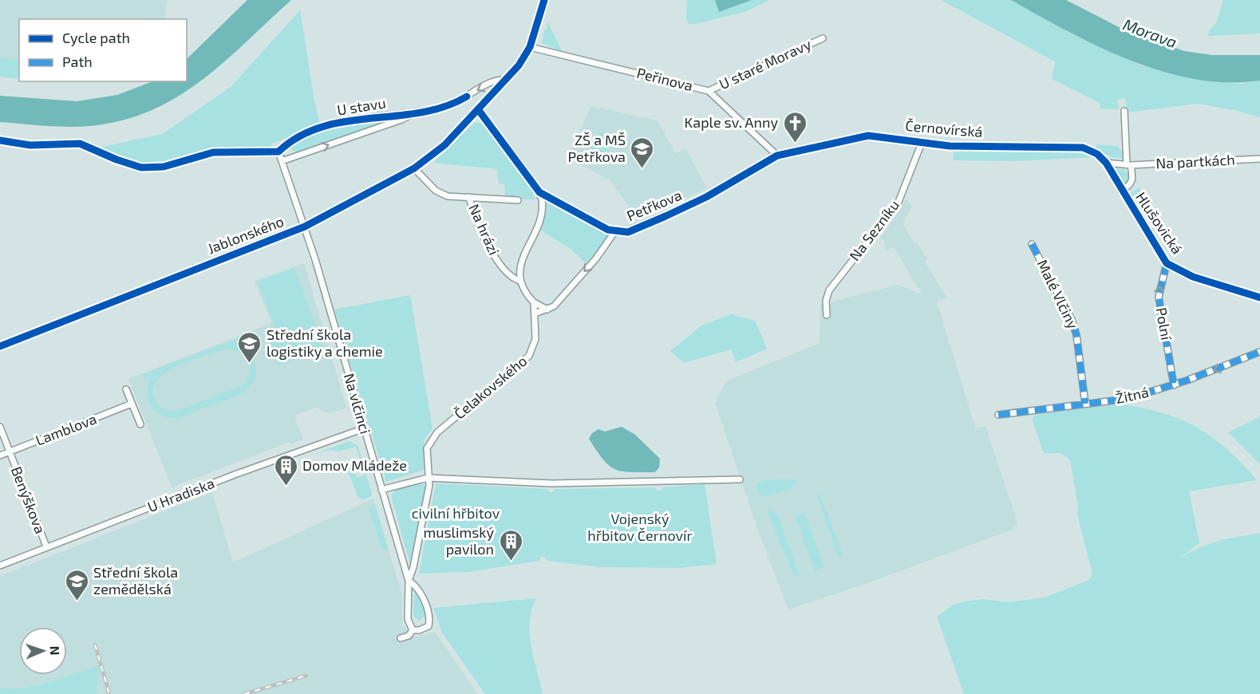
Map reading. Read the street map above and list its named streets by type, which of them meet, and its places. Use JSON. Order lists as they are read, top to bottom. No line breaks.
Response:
{"streets":{"street":["U staré Moravy","Peřinova","U stavu","Černovírská","Na partkách","Petřkova","Hlušovická","Na hrázi","Na Sezníku","Jablonského","Malé Vlčiny","Polní","Čelakovského","Žitná","Na vlčinci","Lamblova","U Hradiska","Benýškova"]},"crossings":[["U staré Moravy","Peřinova"],["Peřinova","Černovírská"],["Peřinova","Petřkova"],["Peřinova","Jablonského"],["U stavu","Jablonského"],["U stavu","Na vlčinci"],["Černovírská","Na partkách"],["Černovírská","Petřkova"],["Černovírská","Hlušovická"],["Černovírská","Na Sezníku"],["Na partkách","Hlušovická"],["Hlušovická","Polní"],["Na hrázi","Čelakovského"],["Jablonského","Na vlčinci"],["Malé Vlčiny","Žitná"],["Polní","Žitná"],["Čelakovského","Na vlčinci"],["Na vlčinci","U Hradiska"],["Lamblova","Benýškova"],["U Hradiska","Benýškova"]],"one_way":["Polní"],"water":["Morava"],"parks":["civilní hřbitov","Vojenský hřbitov Černovír"],"places":{"church":["Kaple sv. Anny"],"school or university":["ZŠ a MŠ Petřkova","Střední škola logistiky a chemie","Střední škola zemědělská"],"building":["Domov Mládeže","muslimský pavilon"]},"legend":["Cycle path","Path"],"north":"right"}
